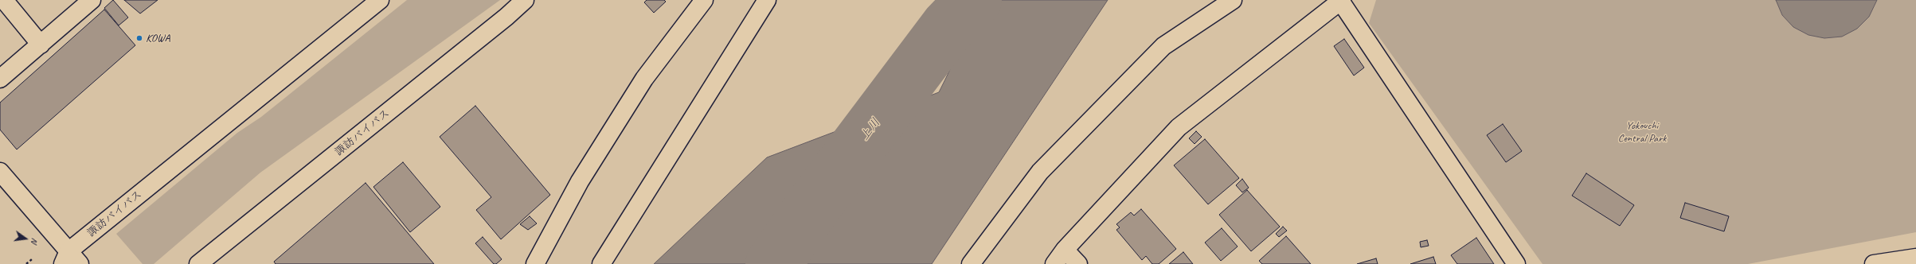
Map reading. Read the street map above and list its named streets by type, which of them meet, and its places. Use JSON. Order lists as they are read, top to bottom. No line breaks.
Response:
{"streets":{"main road":["諏訪バイパス"]},"water":["上川"],"parks":["Yokouchi Central Park"],"places":["KOWA"],"north":"right"}
